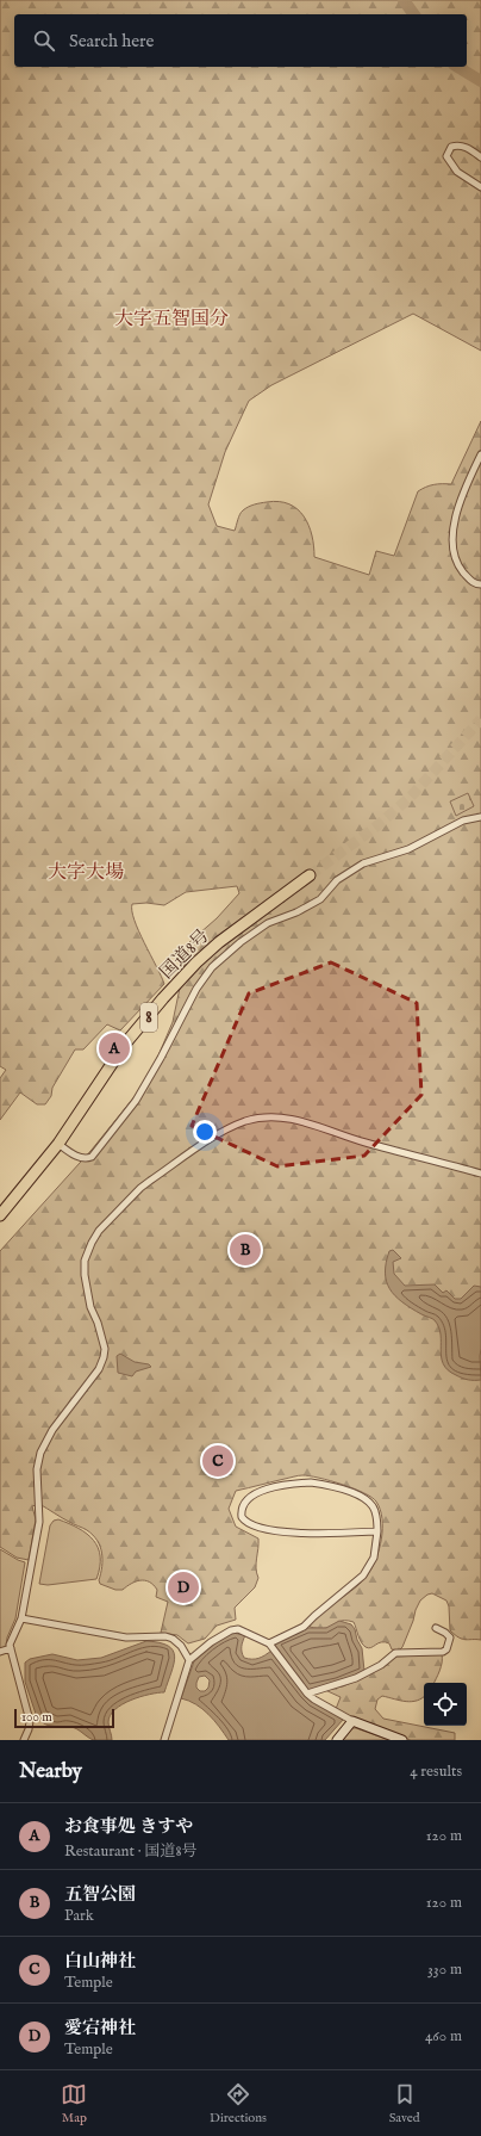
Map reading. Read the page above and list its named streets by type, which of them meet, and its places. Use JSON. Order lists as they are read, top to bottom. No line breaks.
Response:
{"streets":{"highway":["国道8号","8"]},"districts":["大字五智国分","大字大場"],"scale_bar":"100 m","page":{"search":"Search here","pins":["A","B","C","D"],"scale":"100 m","heading":["Nearby","4 results"],"list":[{"mark":"A","name":"お食事処 きすや","note":"Restaurant · 国道8号","value":"120 m"},{"mark":"B","name":"五智公園","note":"Park","value":"120 m"},{"mark":"C","name":"白山神社","note":"Temple","value":"330 m"},{"mark":"D","name":"愛宕神社","note":"Temple","value":"460 m"}],"nav":["Map","Directions","Saved"]}}
